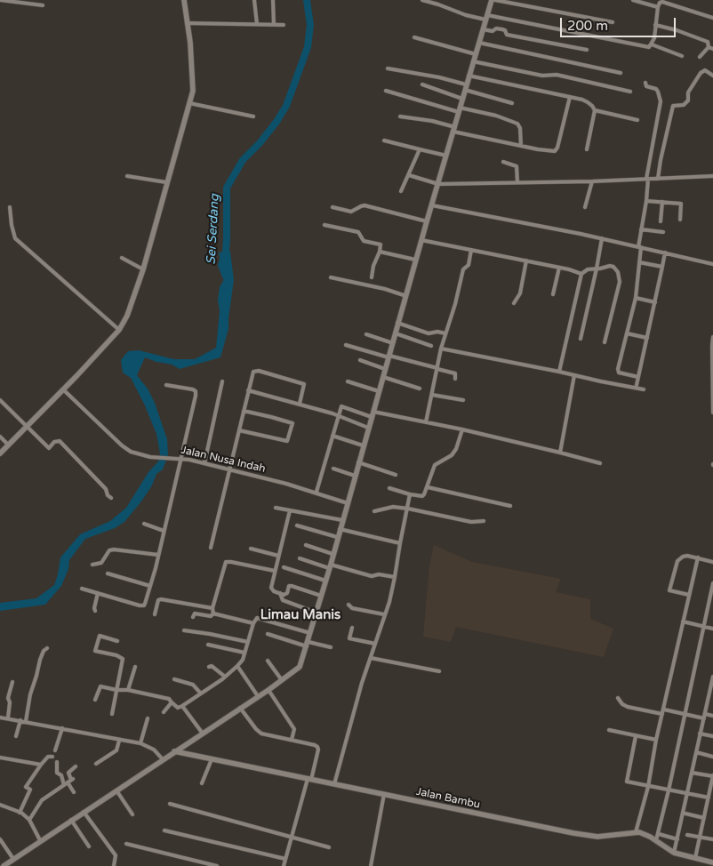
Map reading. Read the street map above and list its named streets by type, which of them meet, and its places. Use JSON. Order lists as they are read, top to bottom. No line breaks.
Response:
{"streets":{"street":["Jalan Nusa Indah","Jalan Bambu"]},"districts":["Limau Manis"],"water":["Sei Serdang"],"scale_bar":"200 m"}
